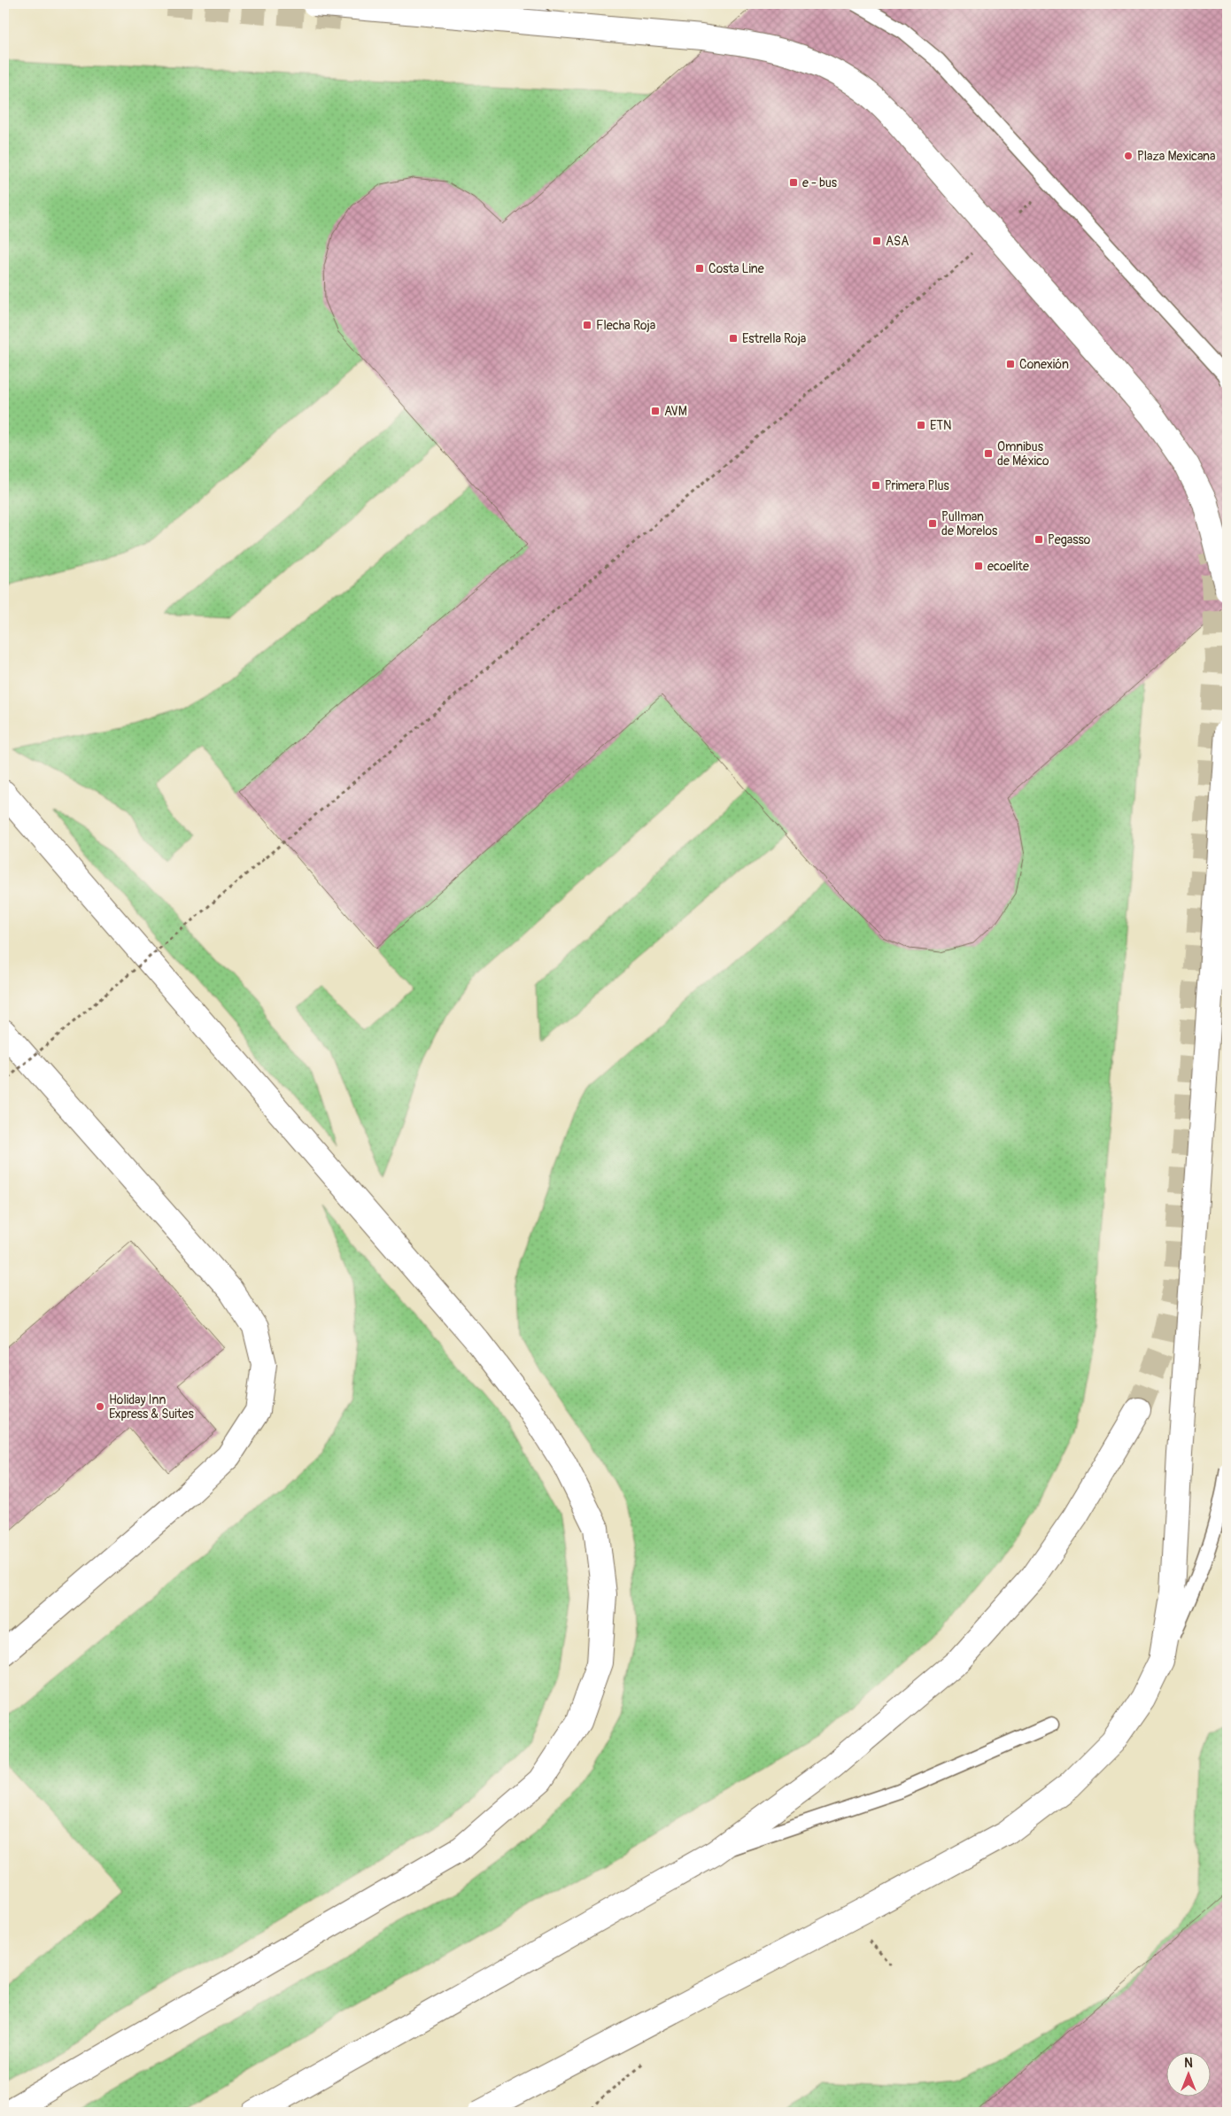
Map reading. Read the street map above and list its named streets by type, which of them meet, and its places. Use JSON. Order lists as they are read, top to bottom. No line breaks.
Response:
{"places":{"other":["Plaza Mexicana","Holiday Inn Express & Suites"],"transit":["e - bus","ASA","Costa Line","Flecha Roja","Estrella Roja","Conexión","AVM","ETN","Omnibus de México","Primera Plus","Pullman de Morelos","Pegasso","ecoelite"]},"north":"top"}
